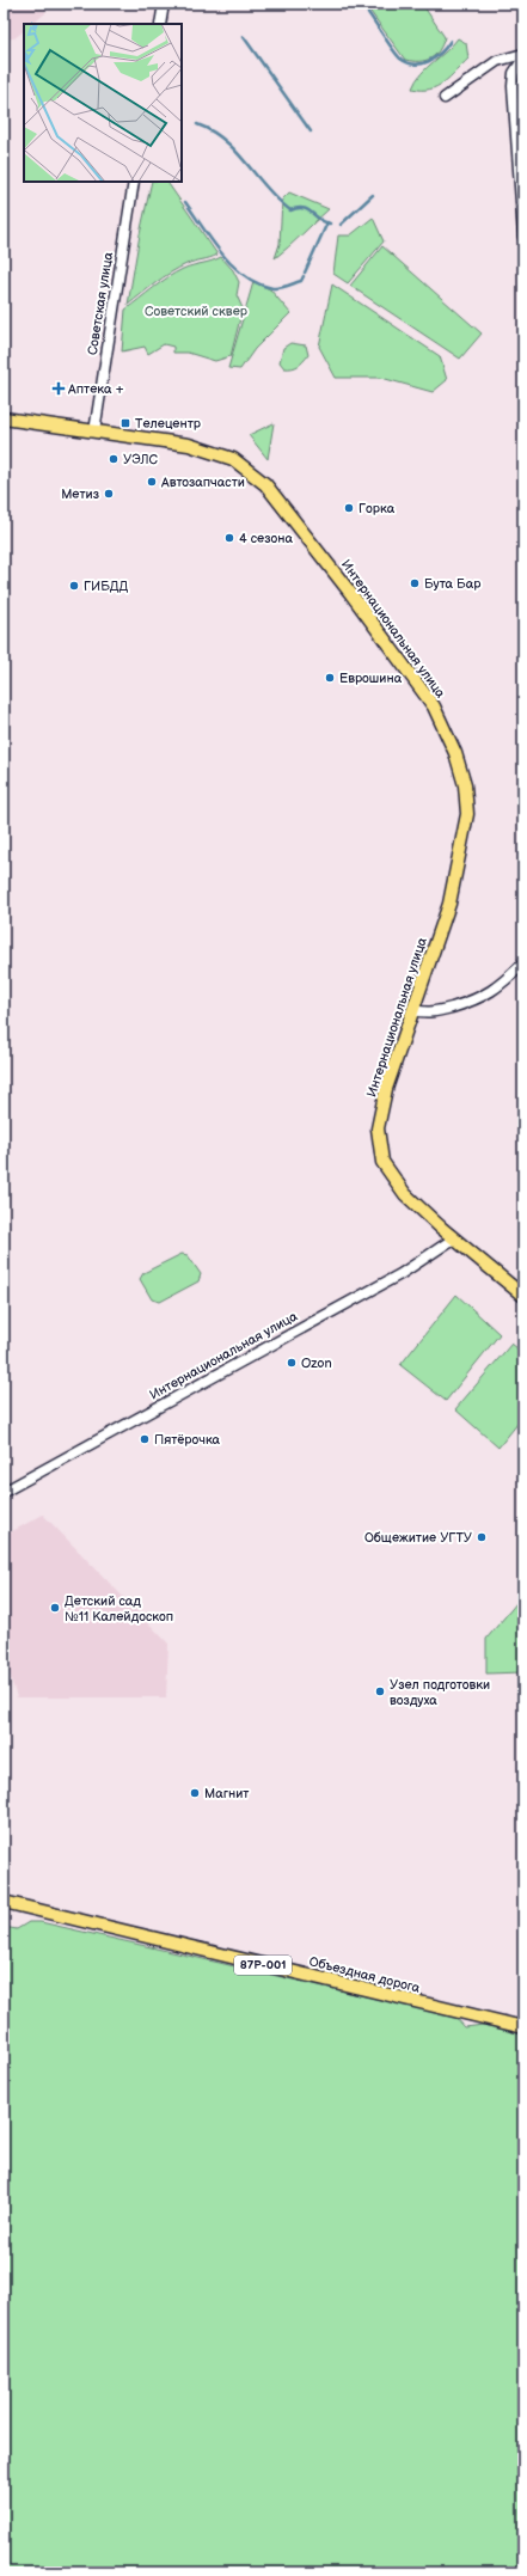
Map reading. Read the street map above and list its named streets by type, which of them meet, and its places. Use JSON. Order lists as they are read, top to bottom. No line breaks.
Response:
{"streets":{"main road":["Интернациональная улица","87Р-001","Объездная дорога"],"street":["Советская улица"]},"crossings":[["Советская улица","Интернациональная улица"]],"parks":["Советский сквер"],"places":{"health":["Аптека +"],"transit":["Телецентр"],"other":["УЭЛС","Автозапчасти","Метиз","Горка","4 сезона","Бута Бар","ГИБДД","Еврошина","Ozon","Пятёрочка","Общежитие УГТУ","Детский сад №11 Калейдоскоп","Узел подготовки воздуха","Магнит"]}}
